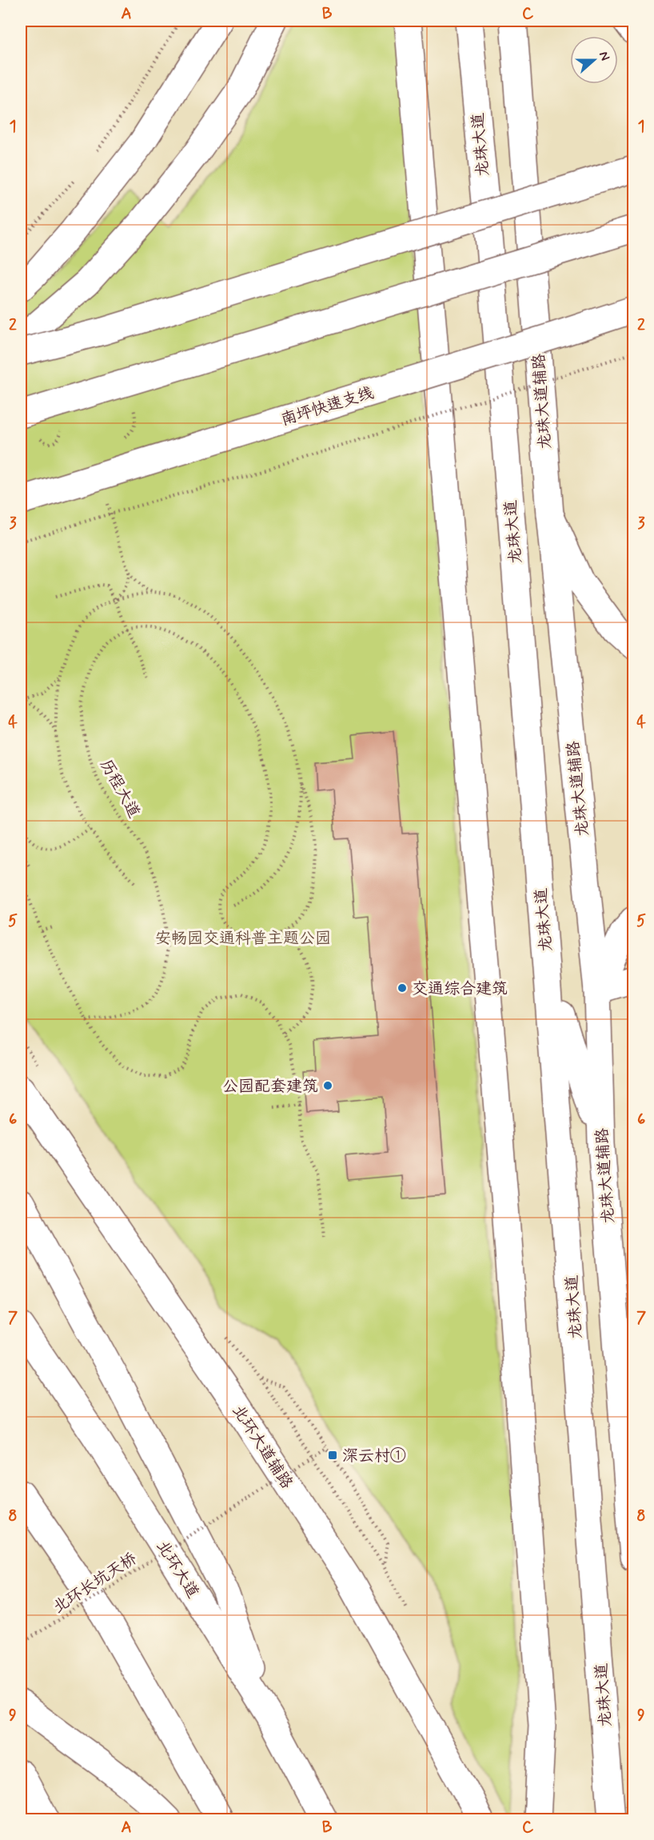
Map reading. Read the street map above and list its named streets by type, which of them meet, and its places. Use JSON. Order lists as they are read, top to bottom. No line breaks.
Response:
{"streets":{"main road":["龙珠大道","龙珠大道辅路","南坪快速支线","北环大道辅路","北环大道"],"path":["历程大道","北环长坑天桥"]},"parks":["安畅园交通科普主题公园"],"places":{"other":["交通综合建筑","公园配套建筑"],"transit":["深云村①"]},"north":"right","grid":{"columns":["A","B","C"],"rows":["1","2","3","4","5","6","7","8","9"]}}
